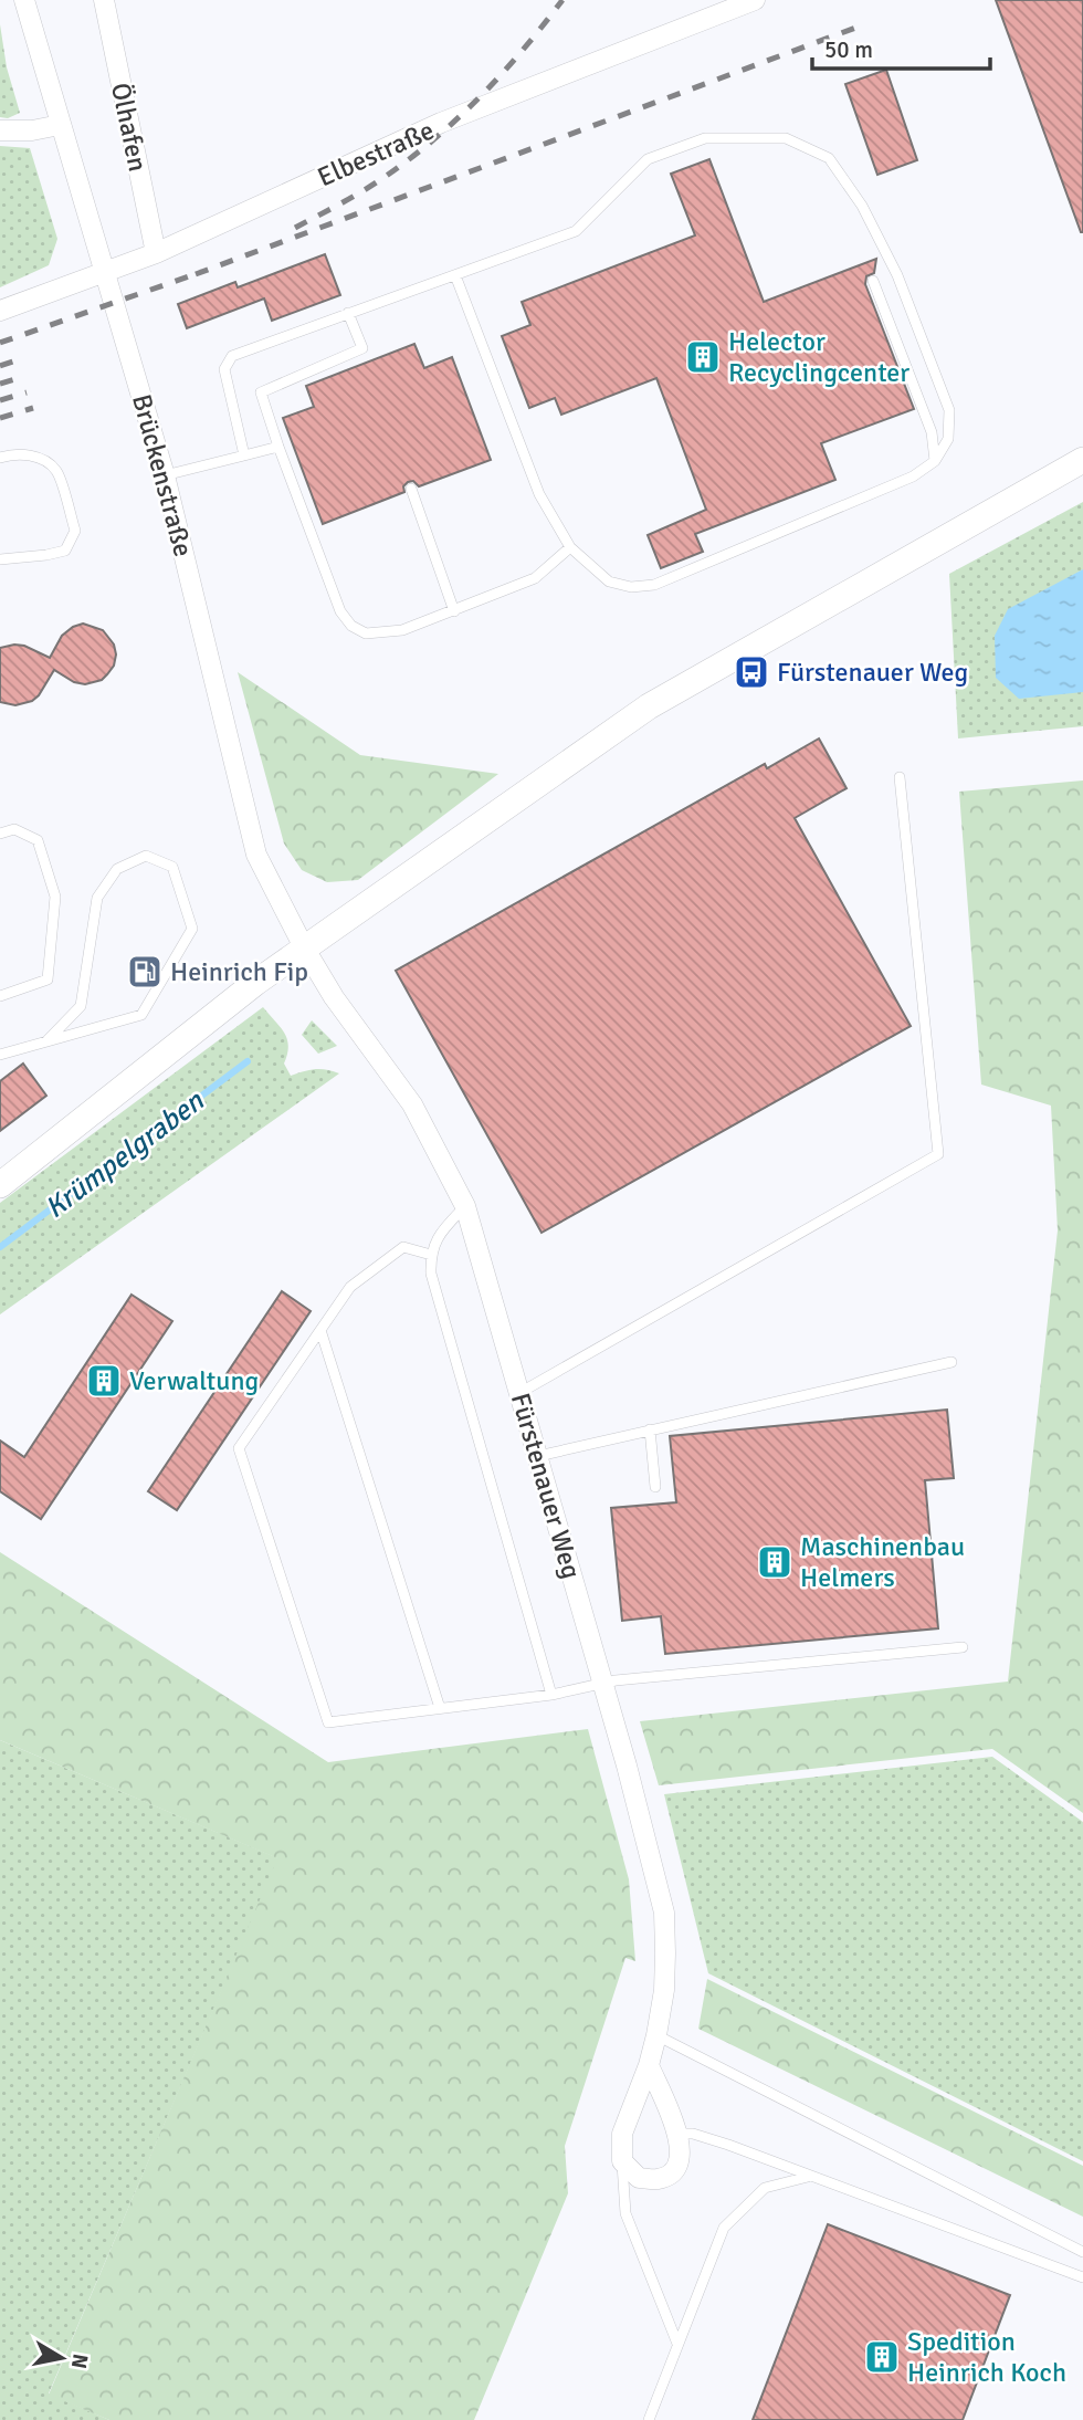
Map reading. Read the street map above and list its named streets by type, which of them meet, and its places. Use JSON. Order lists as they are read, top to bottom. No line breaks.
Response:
{"streets":{"street":["Ölhafen","Elbestraße","Brückenstraße","Fürstenauer Weg"]},"crossings":[["Ölhafen","Elbestraße"],["Elbestraße","Brückenstraße"],["Brückenstraße","Fürstenauer Weg"]],"water":["Krümpelgraben"],"places":{"building":["Helector Recyclingcenter","Verwaltung","Maschinenbau Helmers","Spedition Heinrich Koch"],"bus stop":["Fürstenauer Weg"],"fuel station":["Heinrich Fip"]},"scale_bar":"50 m","north":"right"}
